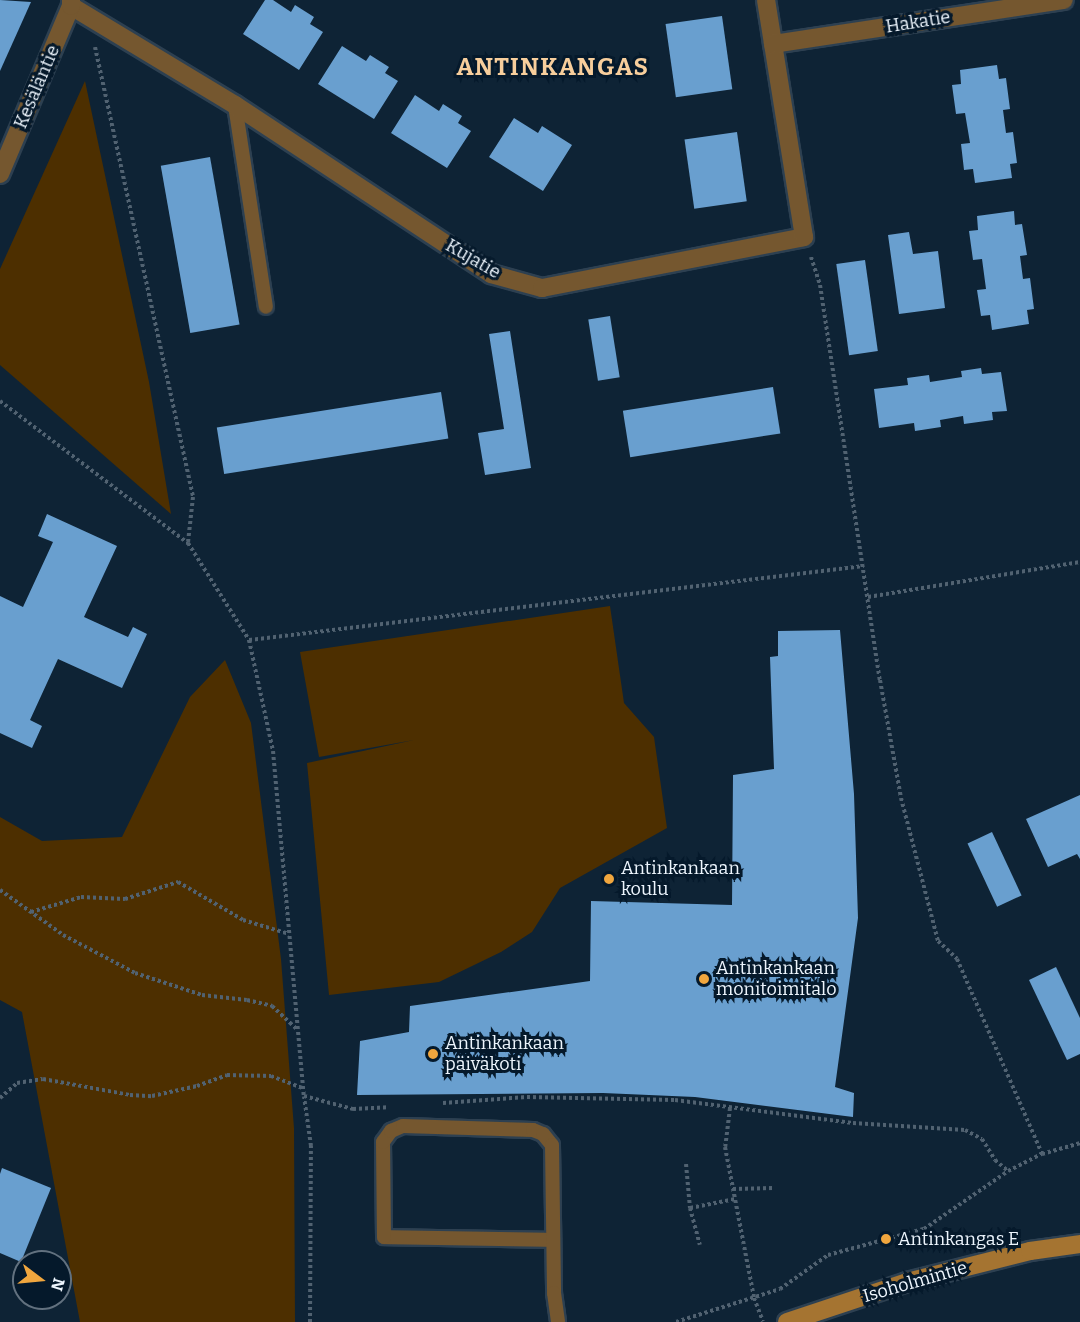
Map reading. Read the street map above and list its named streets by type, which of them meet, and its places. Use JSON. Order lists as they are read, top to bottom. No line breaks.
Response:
{"streets":{"street":["Hakatie","Kesäläntie","Kujatie","Isoholmintie"]},"crossings":[["Kesäläntie","Kujatie"]],"districts":["ANTINKANGAS"],"places":["Antinkankaan koulu","Antinkankaan monitoimitalo","Antinkankaan päiväkoti","Antinkangas E"],"north":"right"}
